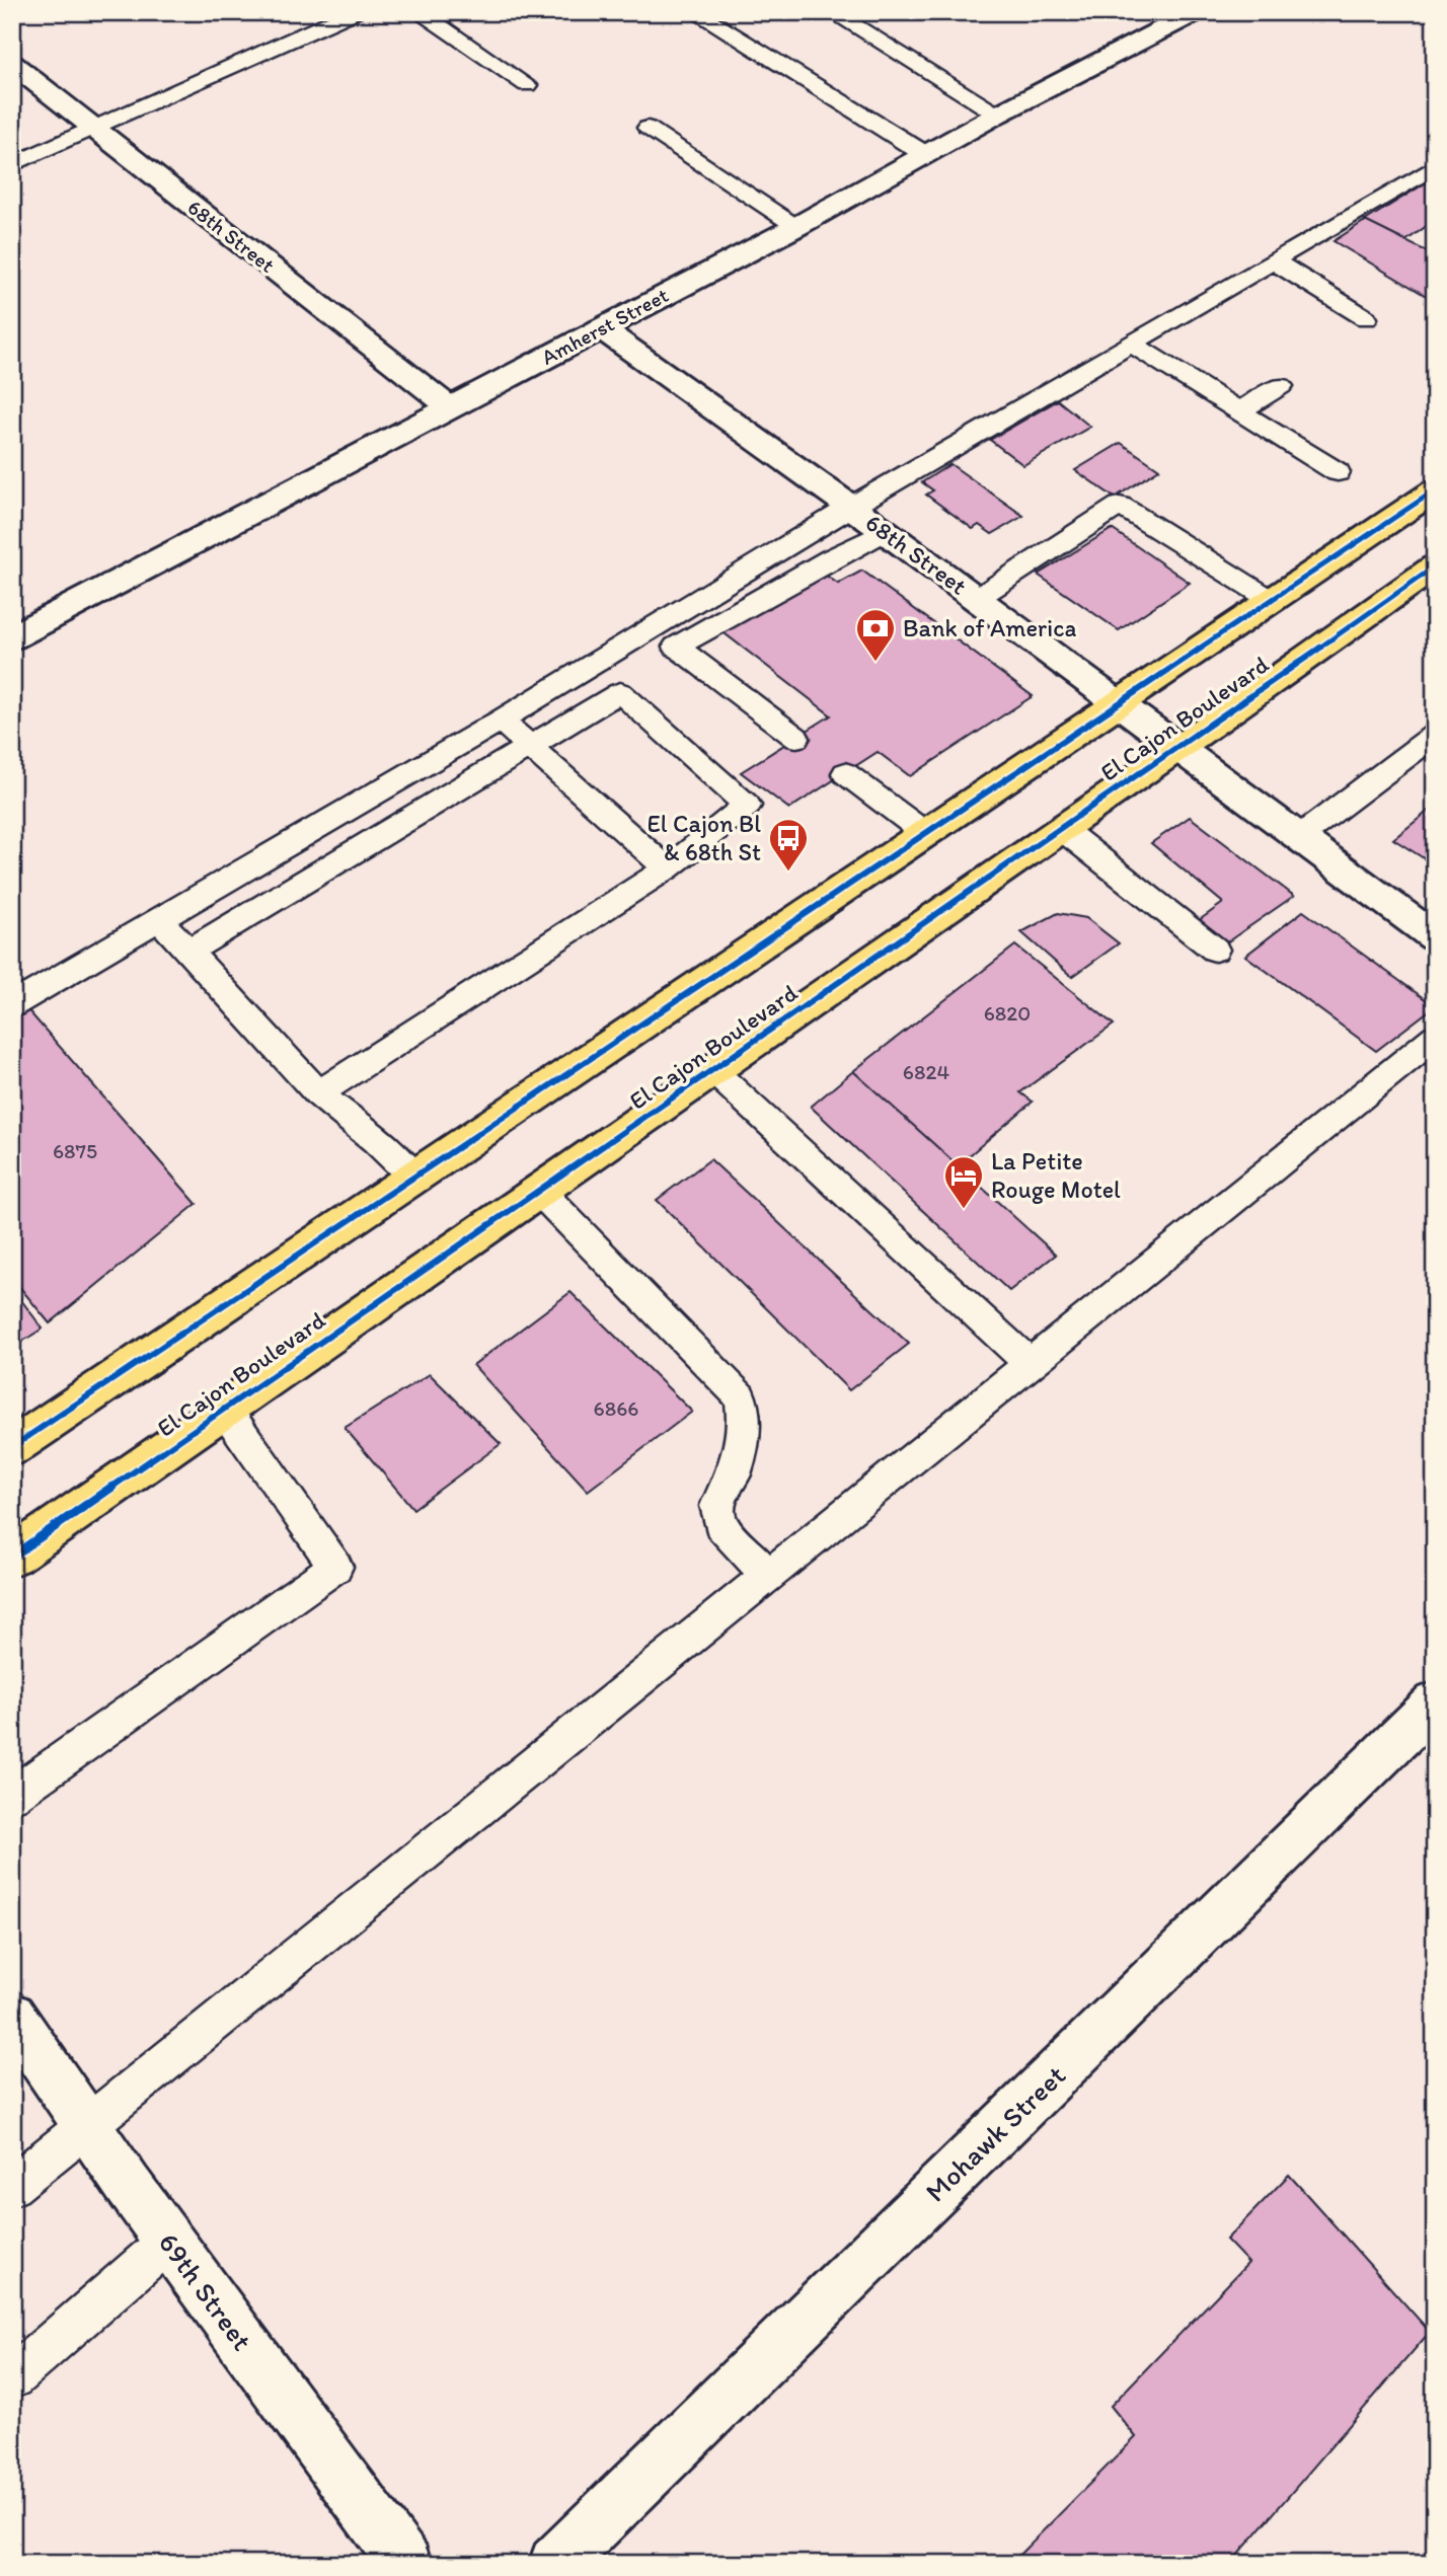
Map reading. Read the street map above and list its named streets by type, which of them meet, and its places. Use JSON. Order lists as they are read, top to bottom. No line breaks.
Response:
{"streets":{"main road":["El Cajon Boulevard"],"street":["68th Street","Amherst Street","Mohawk Street","69th Street"]},"crossings":[["68th Street","Amherst Street"],["68th Street","El Cajon Boulevard"]],"places":{"bank":["Bank of America"],"bus stop":["El Cajon Bl & 68th St"],"hotel":["La Petite Rouge Motel"]},"house_numbers":["6820","6824","6875","6866"]}
